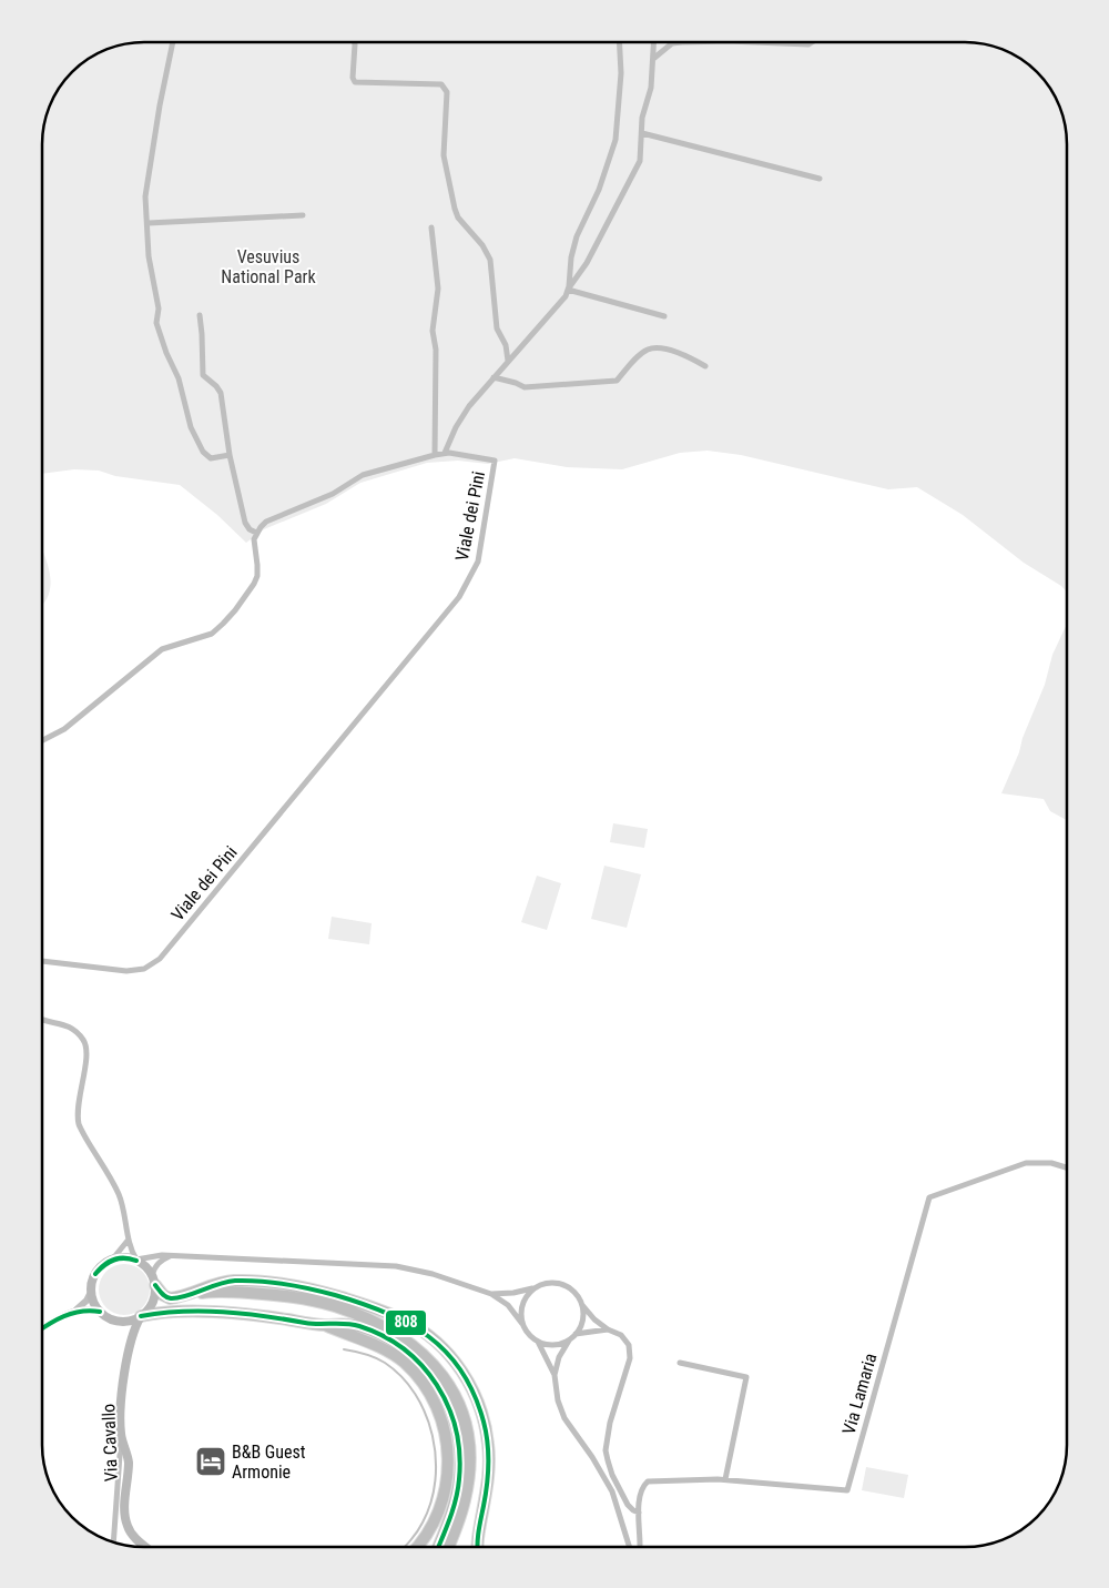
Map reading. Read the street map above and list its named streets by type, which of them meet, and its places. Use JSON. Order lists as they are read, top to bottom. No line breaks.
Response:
{"streets":{"main road":["Via Cavallo"],"street":["Viale dei Pini","Via Lamaria"]},"parks":["Vesuvius National Park"],"places":{"hotel":["B&B Guest Armonie"]},"lines":["transit line 808"]}
